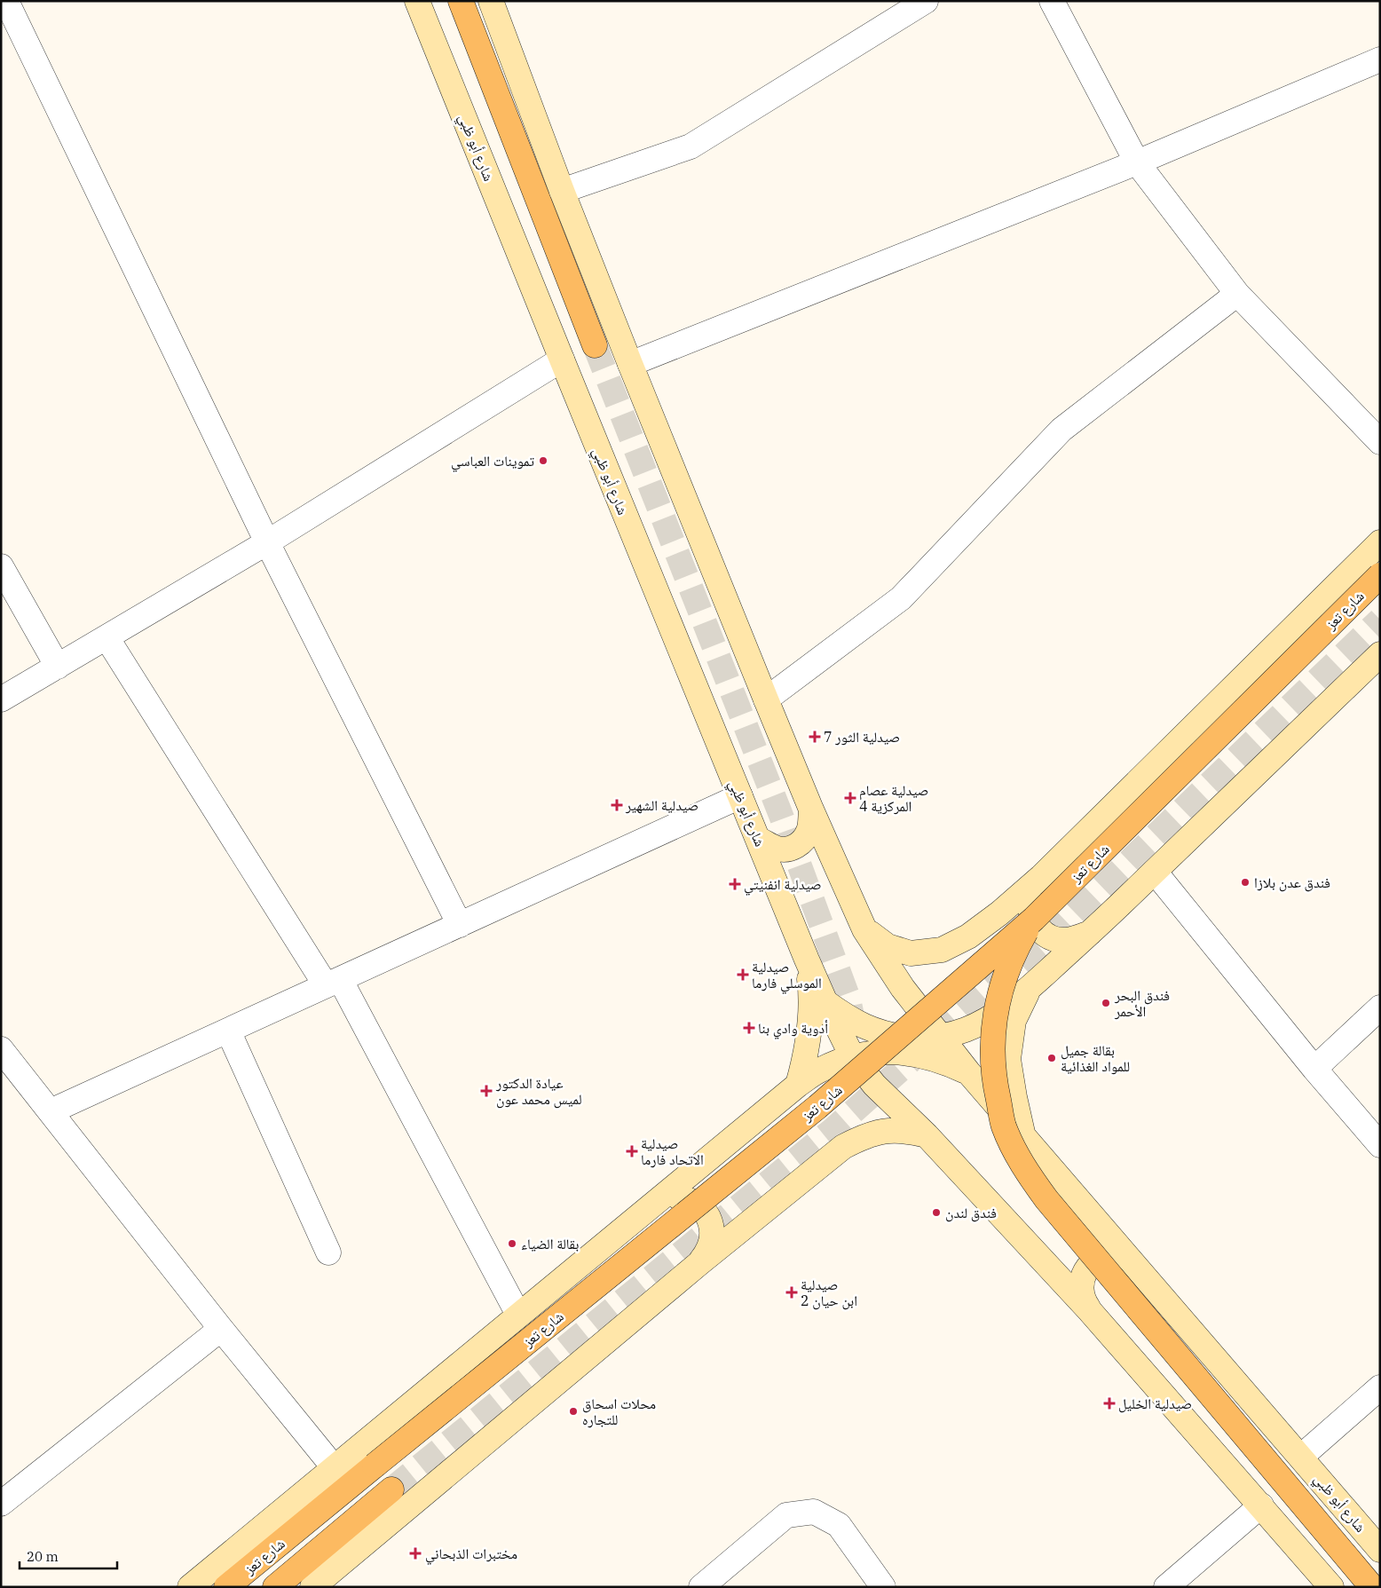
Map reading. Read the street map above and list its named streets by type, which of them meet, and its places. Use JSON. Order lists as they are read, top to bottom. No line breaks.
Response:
{"streets":{"main road":["شارع أبو ظبي","شارع تعز"]},"places":{"other":["تموينات العباسي","فندق عدن بلازا","فندق البحر الأحمر","بقالة جميل للمواد الغذائية","فندق لندن","بقالة الضياء","محلات اسحاق للتجاره"],"health":["صيدلية الثور 7","صيدلية عصام المركزية 4","صيدلية الشهير","صيدلية انفنيتي","صيدلية الموسلي فارما","أدوية وادي بنا","عيادة الدكتور لميس محمد عون","صيدلية الاتحاد فارما","صيدلية ابن حيان 2","صيدلية الخليل","مختبرات الذبحاني"]},"scale_bar":"20 m"}
